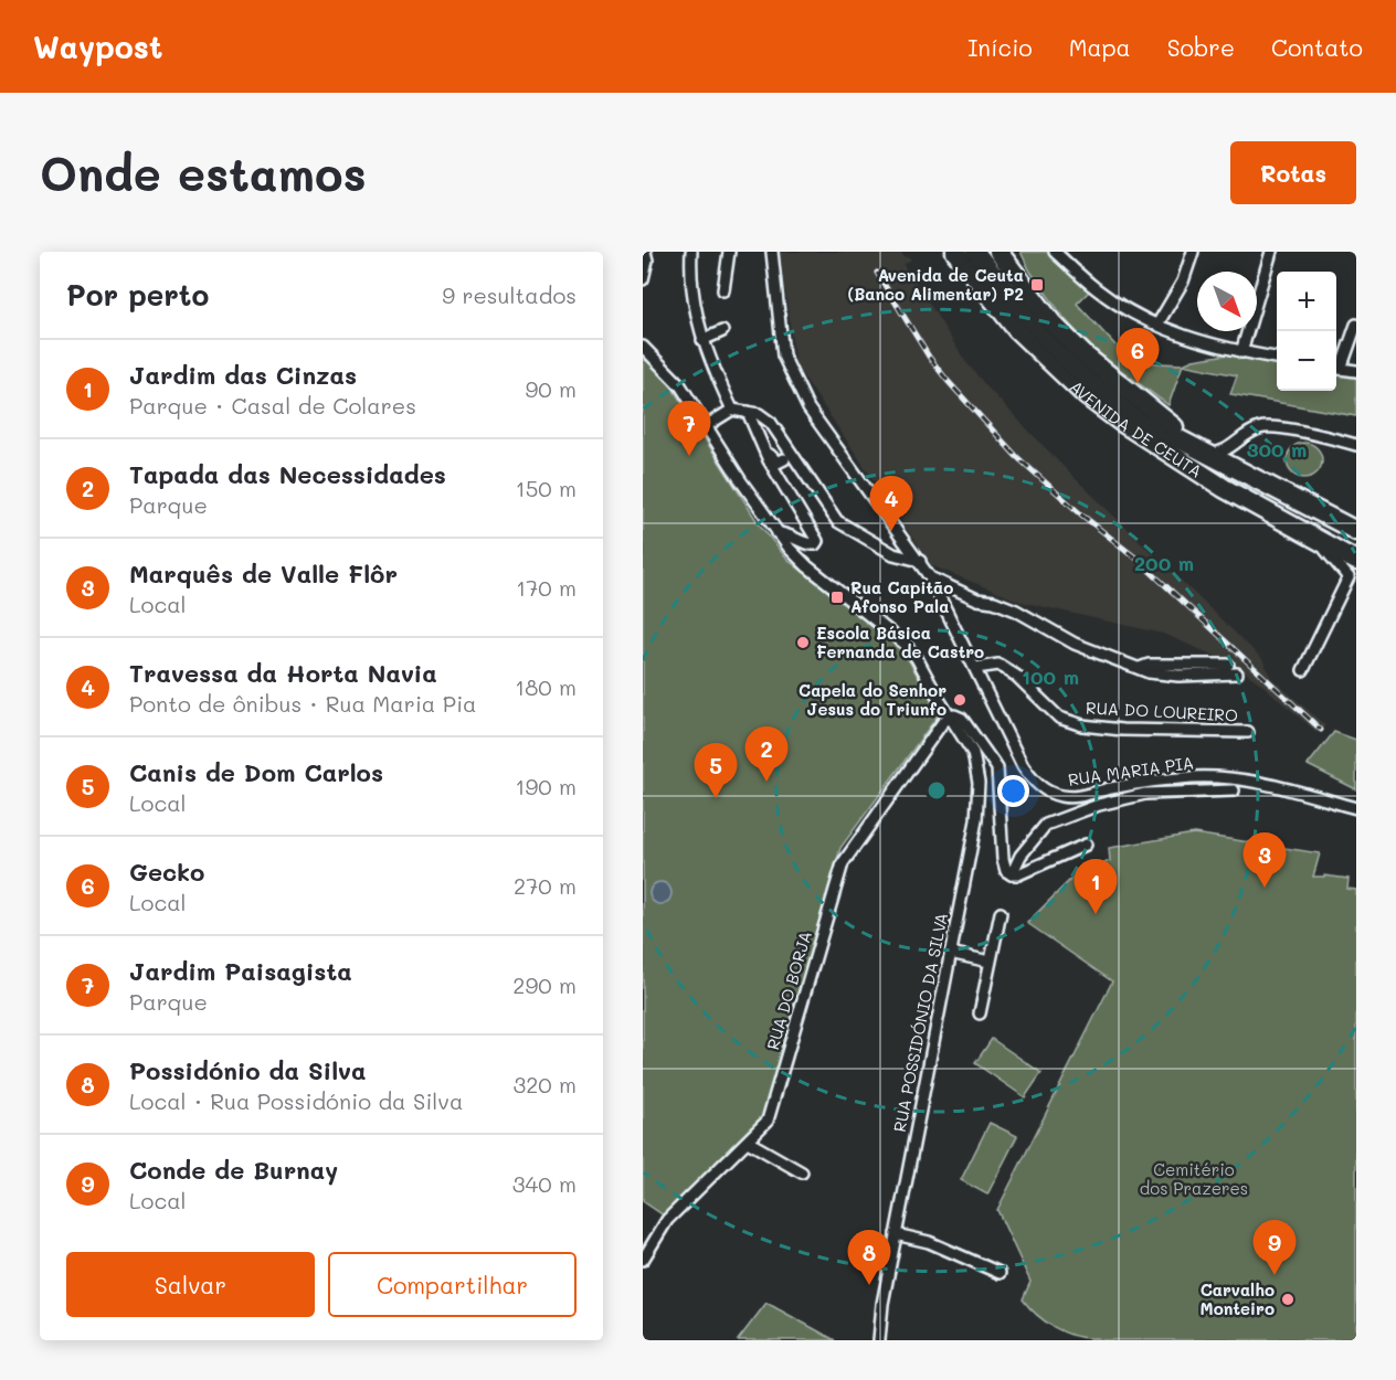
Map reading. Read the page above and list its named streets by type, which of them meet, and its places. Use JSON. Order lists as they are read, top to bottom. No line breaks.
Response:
{"streets":{"highway":["AVENIDA DE CEUTA"],"street":["RUA DO LOUREIRO","RUA MARIA PIA","RUA DO BORJA","RUA POSSIDÓNIO DA SILVA"]},"crossings":[["RUA DO LOUREIRO","RUA MARIA PIA"],["RUA DO BORJA","RUA POSSIDÓNIO DA SILVA"]],"parks":["Cemitério dos Prazeres"],"places":{"transit":["Avenida de Ceuta (Banco Alimentar) P2","Rua Capitão Afonso Pala"],"other":["Escola Básica Fernanda de Castro","Capela do Senhor Jesus do Triunfo","Carvalho Monteiro"]},"north":"bottom right","page":{"header":"Waypost","nav":["Início","Mapa","Sobre","Contato"],"buttons":["Rotas",["Salvar","Compartilhar"]],"title":"Onde estamos","heading":["Por perto","9 resultados"],"map_buttons":["+","−"],"pins":["6","7","4","2","5","3","1","9","8"],"list":[{"mark":"1","name":"Jardim das Cinzas","note":"Parque · Casal de Colares","value":"90 m"},{"mark":"2","name":"Tapada das Necessidades","note":"Parque","value":"150 m"},{"mark":"3","name":"Marquês de Valle Flôr","note":"Local","value":"170 m"},{"mark":"4","name":"Travessa da Horta Navia","note":"Ponto de ônibus · Rua Maria Pia","value":"180 m"},{"mark":"5","name":"Canis de Dom Carlos","note":"Local","value":"190 m"},{"mark":"6","name":"Gecko","note":"Local","value":"270 m"},{"mark":"7","name":"Jardim Paisagista","note":"Parque","value":"290 m"},{"mark":"8","name":"Possidónio da Silva","note":"Local · Rua Possidónio da Silva","value":"320 m"},{"mark":"9","name":"Conde de Burnay","note":"Local","value":"340 m"}]},"rings":["300 m","200 m","100 m"]}
